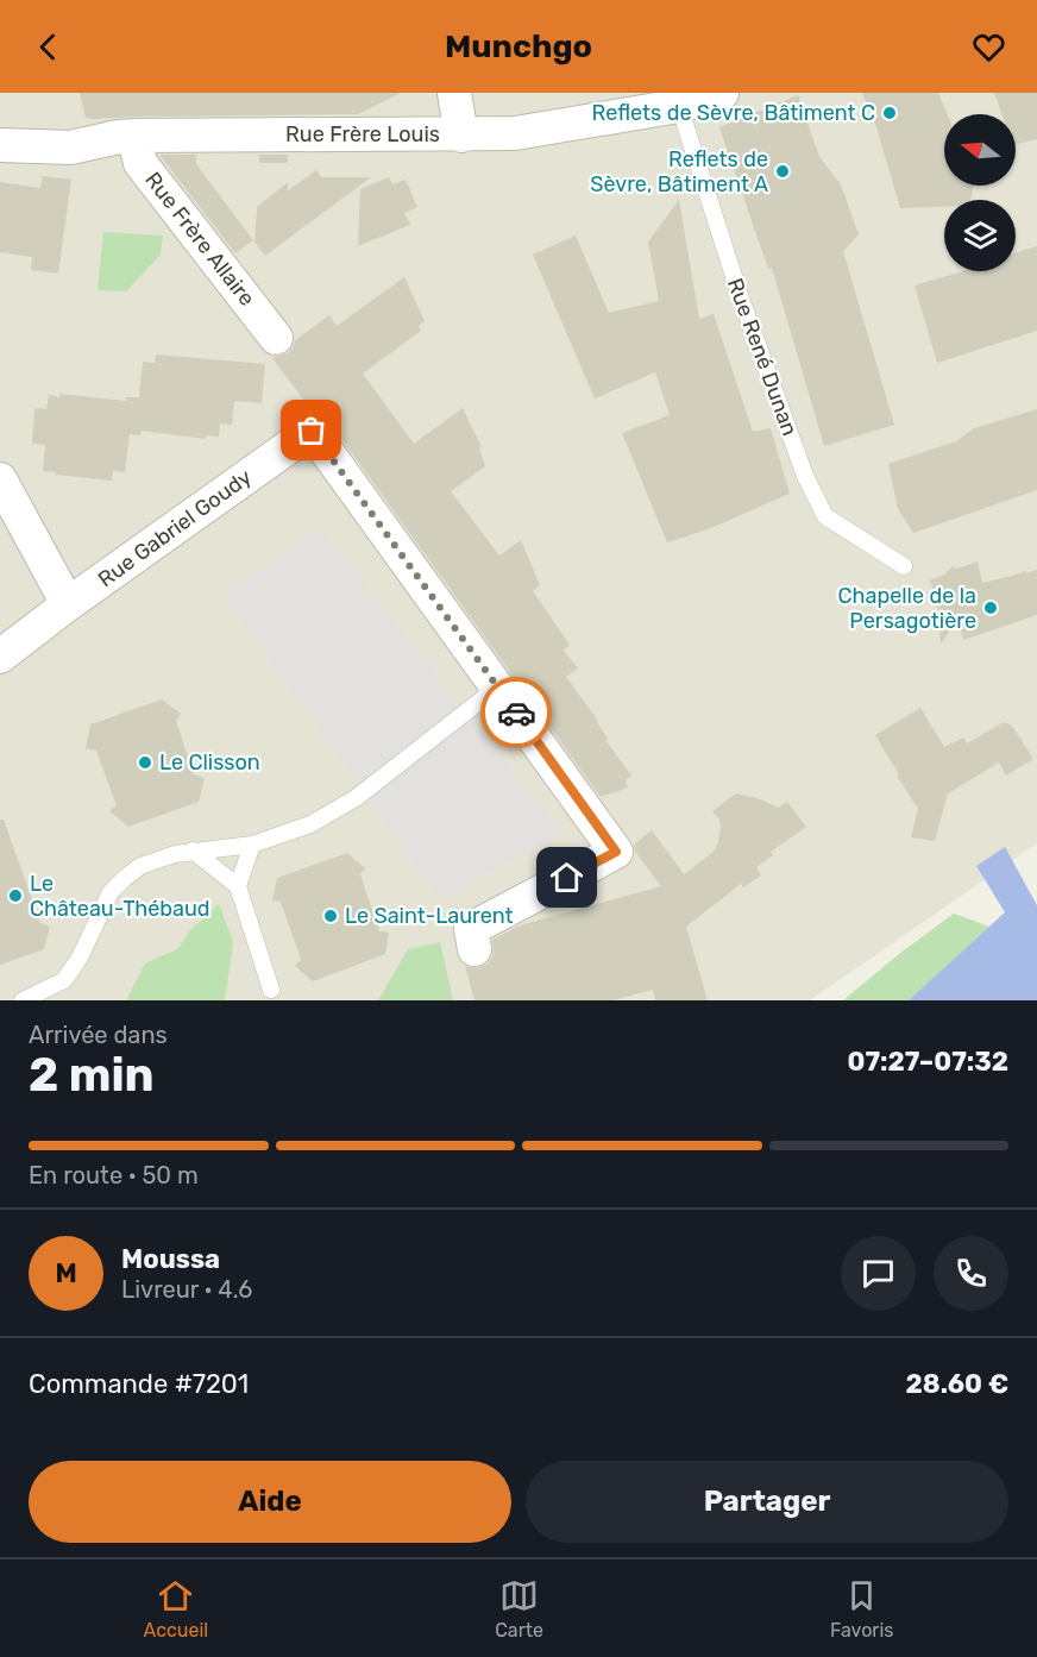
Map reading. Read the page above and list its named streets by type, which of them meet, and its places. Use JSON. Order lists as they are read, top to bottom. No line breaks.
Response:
{"streets":{"street":["Rue Frère Louis","Rue Frère Allaire","Rue Gabriel Goudy"],"lane":["Rue René Dunan"]},"crossings":[["Rue Frère Louis","Rue Frère Allaire"],["Rue Frère Louis","Rue René Dunan"]],"places":["Reflets de Sèvre, Bâtiment C","Reflets de Sèvre, Bâtiment A","Chapelle de la Persagotière","Le Clisson","Le Château-Thébaud","Le Saint-Laurent"],"north":"left","page":{"header":"Munchgo","heading":["2 min","Arrivée dans","07:27–07:32"],"panel":["Moussa","Livreur · 4.6","Commande #7201","28.60 €"],"bar":"En route · 50 m","round":"M","buttons":["Aide","Partager"],"tabs":["Accueil","Carte","Favoris"]}}
